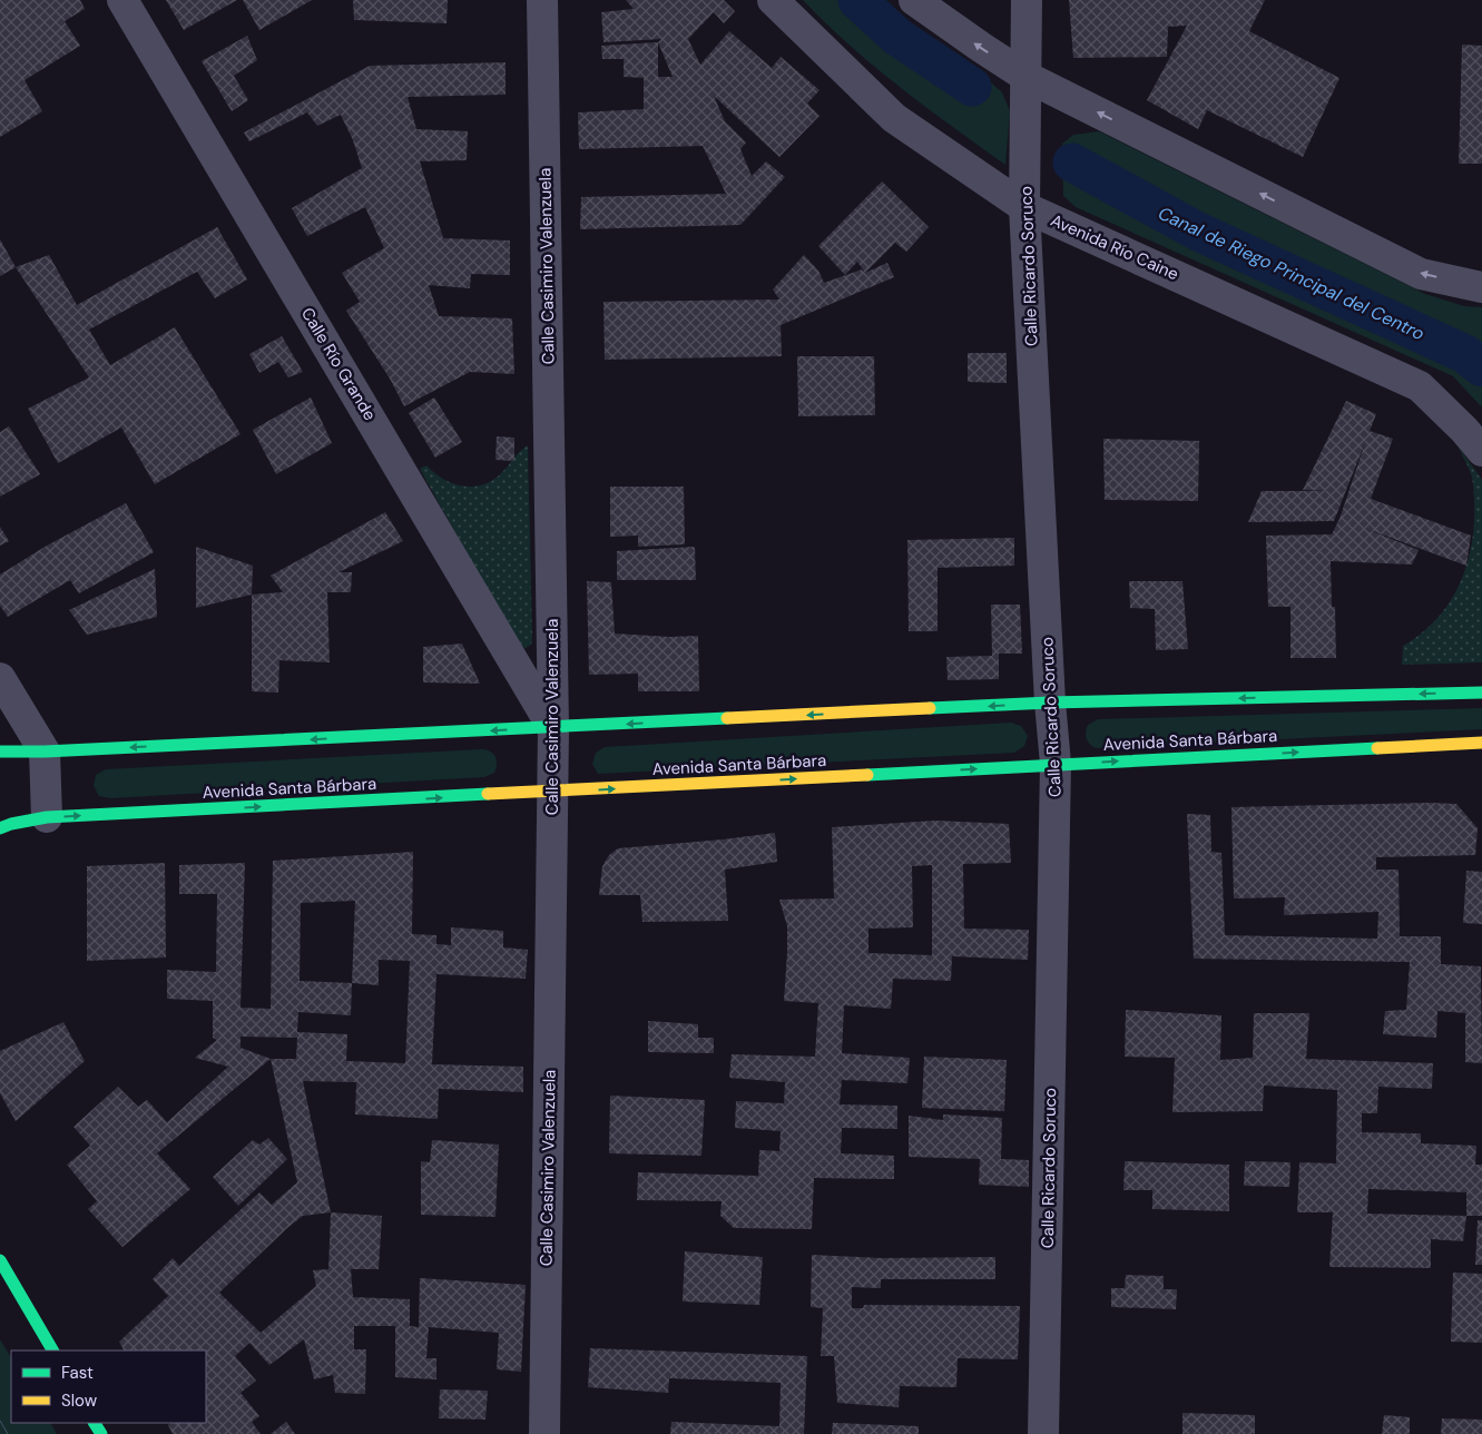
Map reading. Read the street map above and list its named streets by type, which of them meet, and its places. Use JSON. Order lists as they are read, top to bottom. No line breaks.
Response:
{"streets":{"main road":["Avenida Santa Bárbara"],"street":["Avenida Río Caine","Calle Casimiro Valenzuela","Calle Ricardo Soruco","Calle Río Grande"]},"crossings":[["Avenida Río Caine","Calle Ricardo Soruco"],["Calle Casimiro Valenzuela","Calle Río Grande"],["Calle Casimiro Valenzuela","Avenida Santa Bárbara"],["Calle Ricardo Soruco","Avenida Santa Bárbara"]],"water":["Canal de Riego Principal del Centro"],"legend":["Fast","Slow"]}
